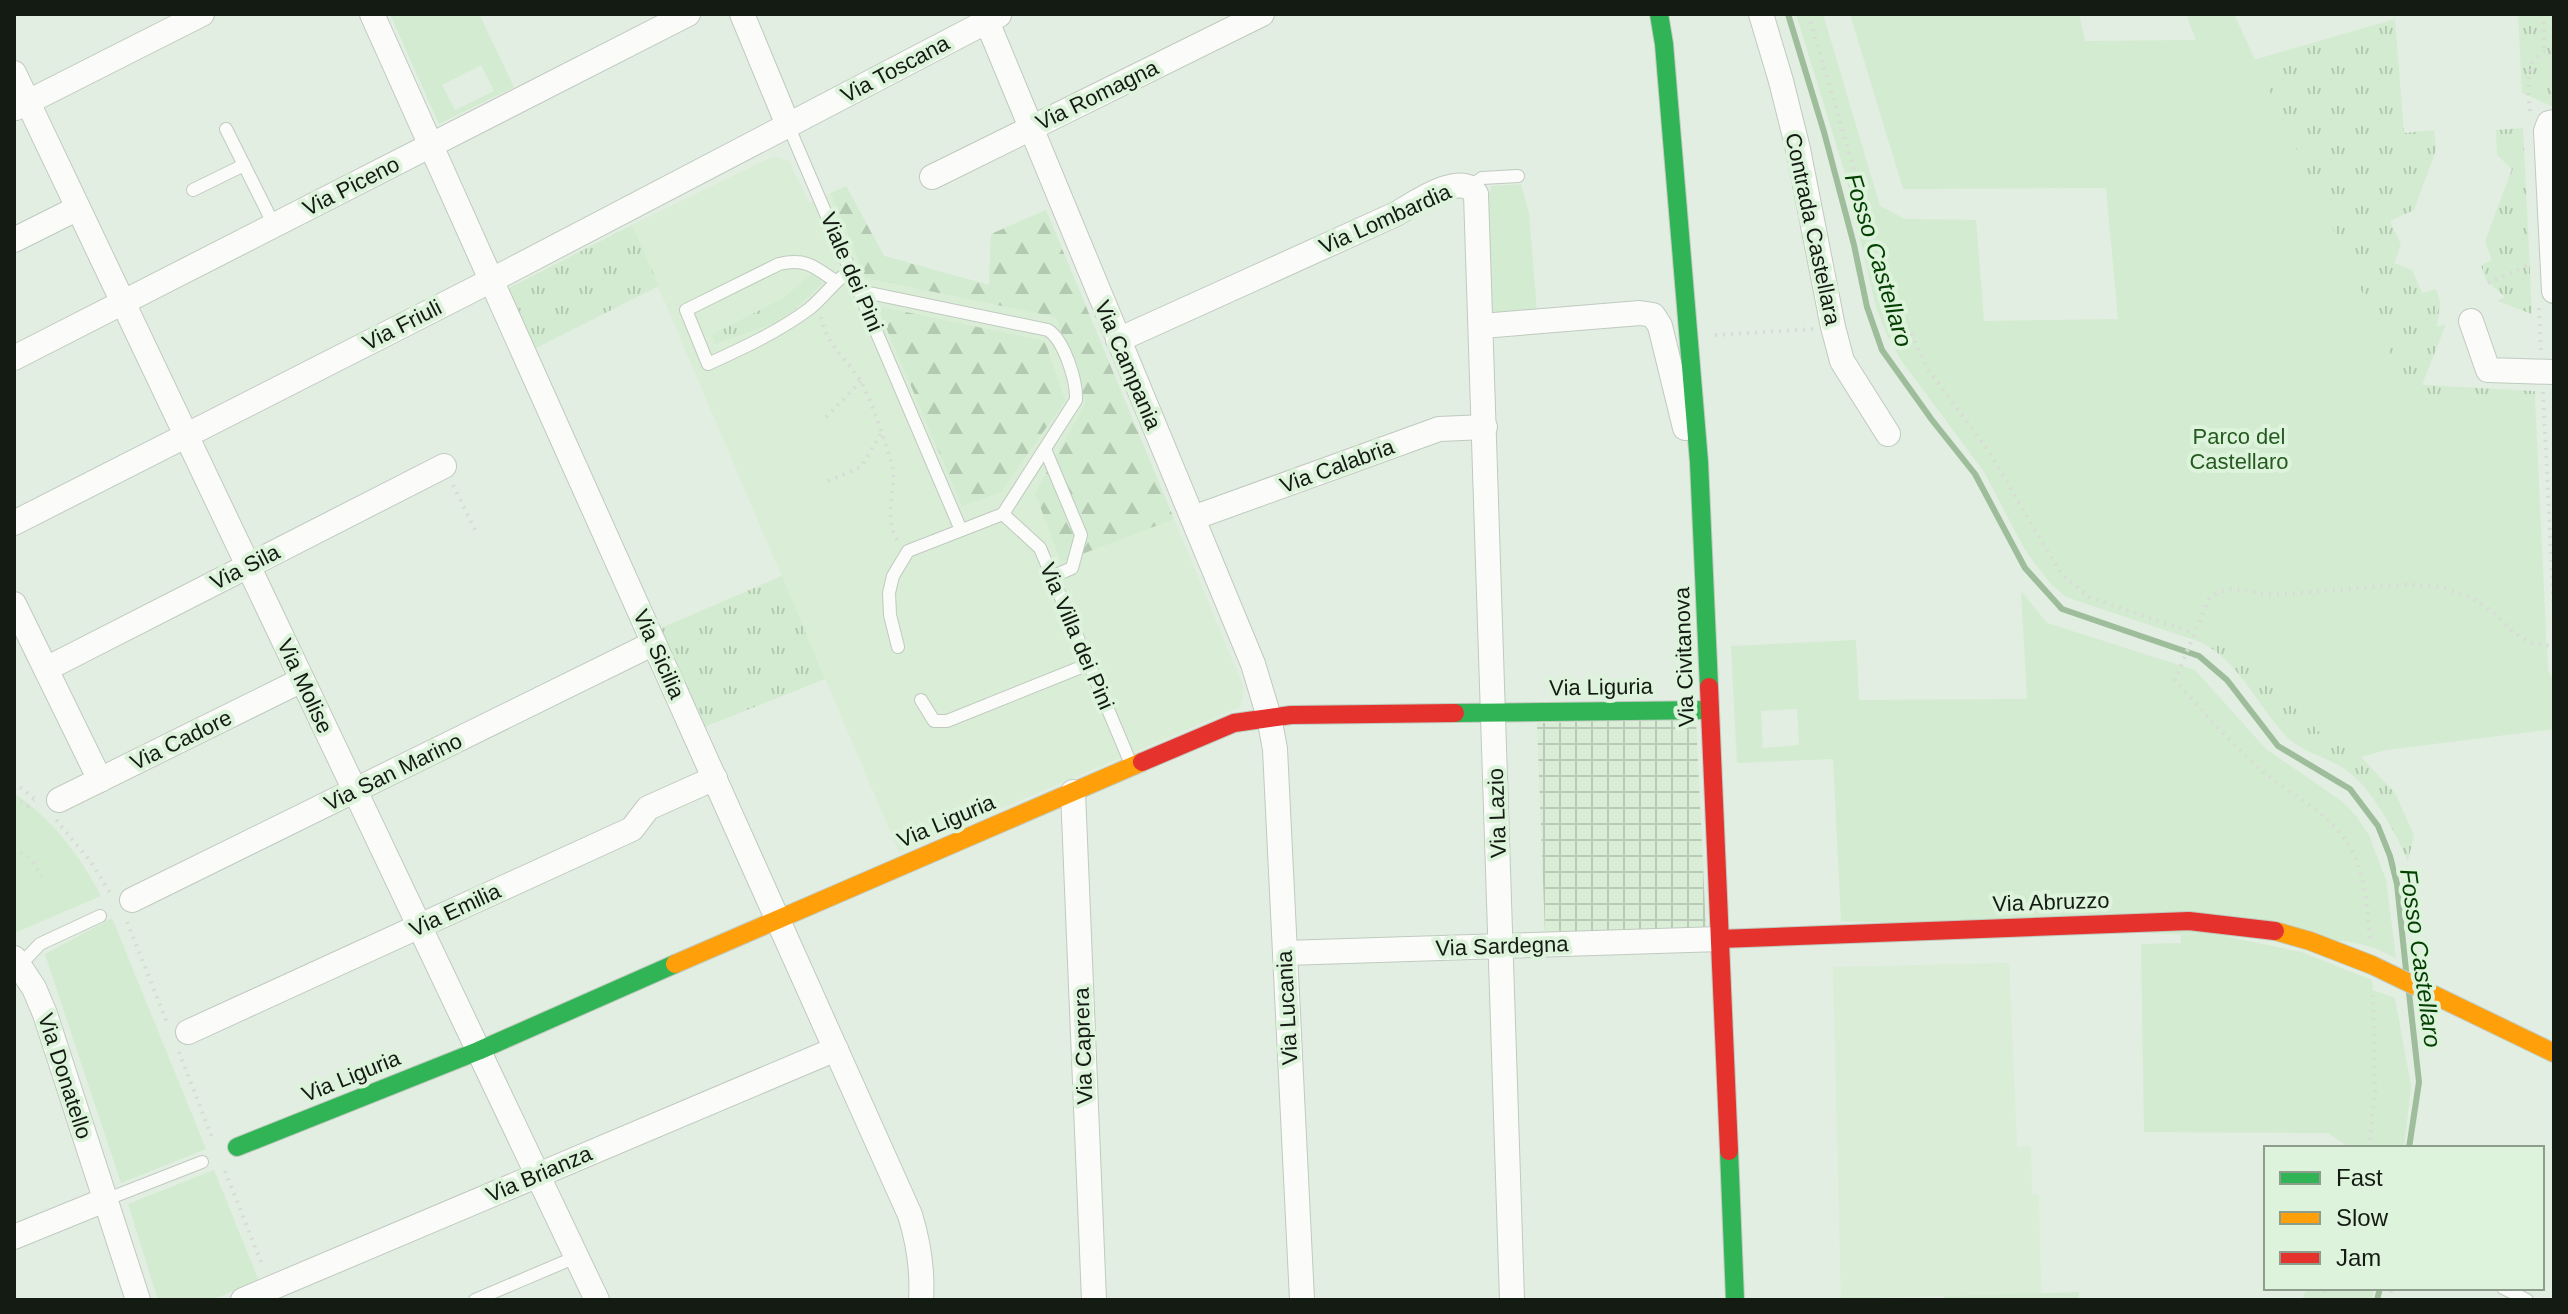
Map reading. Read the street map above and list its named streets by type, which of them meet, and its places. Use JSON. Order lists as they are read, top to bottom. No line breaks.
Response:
{"streets":{"street":["Via Toscana","Via Romagna","Via Piceno","Via Lombardia","Contrada Castellara","Viale dei Pini","Via Friuli","Via Campania","Via Calabria","Via Sila","Via Sicilia","Via Civitanova","Via Molise","Via Liguria","Via Cadore","Via San Marino","Via Lazio","Via Abruzzo","Via Emilia","Via Sardegna","Via Lucania","Via Caprera","Via Donatello","Via Brianza"],"lane":["Via Villa dei Pini"]},"crossings":[["Via Toscana","Viale dei Pini"],["Via Toscana","Via Friuli"],["Via Toscana","Via Campania"],["Via Romagna","Via Campania"],["Via Piceno","Via Sicilia"],["Via Piceno","Via Molise"],["Via Lombardia","Via Campania"],["Via Lombardia","Via Lazio"],["Viale dei Pini","Via Friuli"],["Via Friuli","Via Sicilia"],["Via Friuli","Via Molise"],["Via Campania","Via Calabria"],["Via Campania","Via Liguria"],["Via Campania","Via Lucania"],["Via Calabria","Via Lazio"],["Via Sila","Via Molise"],["Via Villa dei Pini","Via Liguria"],["Via Sicilia","Via Liguria"],["Via Sicilia","Via San Marino"],["Via Sicilia","Via Emilia"],["Via Sicilia","Via Brianza"],["Via Civitanova","Via Liguria"],["Via Civitanova","Via Abruzzo"],["Via Civitanova","Via Sardegna"],["Via Molise","Via Liguria"],["Via Molise","Via Cadore"],["Via Molise","Via San Marino"],["Via Molise","Via Emilia"],["Via Molise","Via Brianza"],["Via Liguria","Via Lazio"],["Via Liguria","Via Lucania"],["Via Liguria","Via Caprera"],["Via Lazio","Via Sardegna"],["Via Abruzzo","Via Sardegna"],["Via Sardegna","Via Lucania"]],"water":["Fosso Castellaro"],"parks":["Parco del Castellaro"],"legend":["Fast","Slow","Jam"]}
